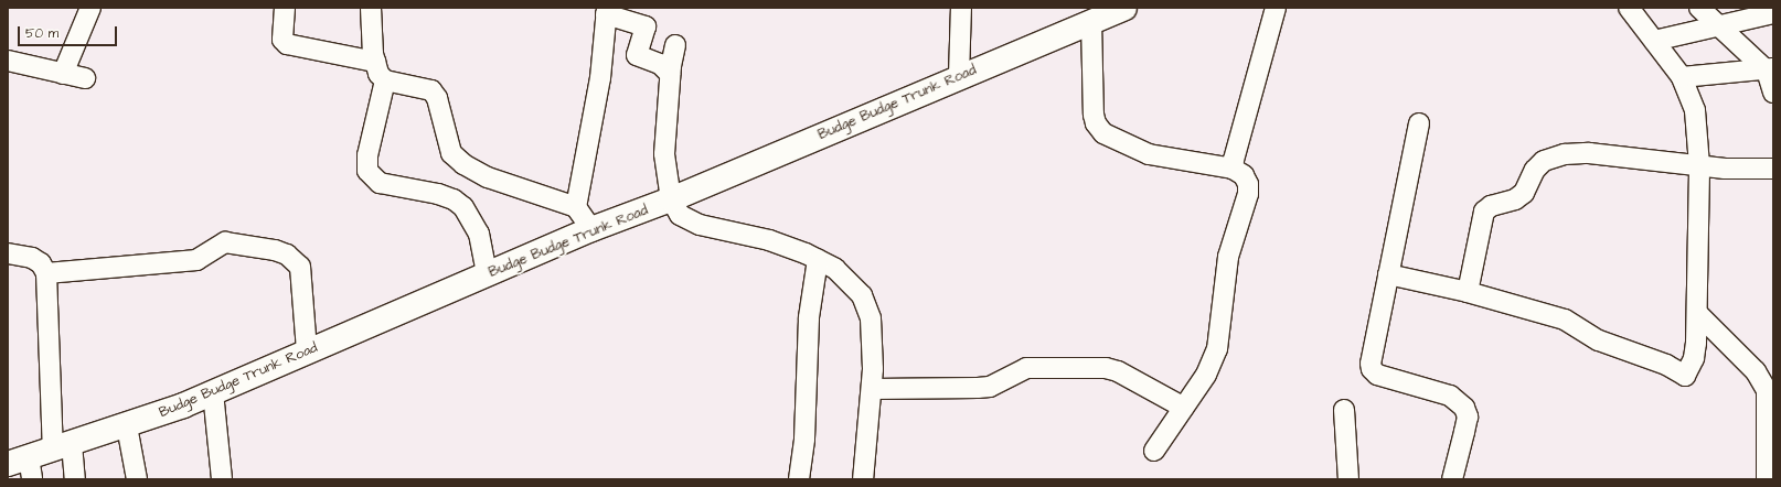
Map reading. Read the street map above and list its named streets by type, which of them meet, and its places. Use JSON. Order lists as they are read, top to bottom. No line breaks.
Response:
{"streets":{"main road":["Budge Budge Trunk Road"]},"scale_bar":"50 m"}
